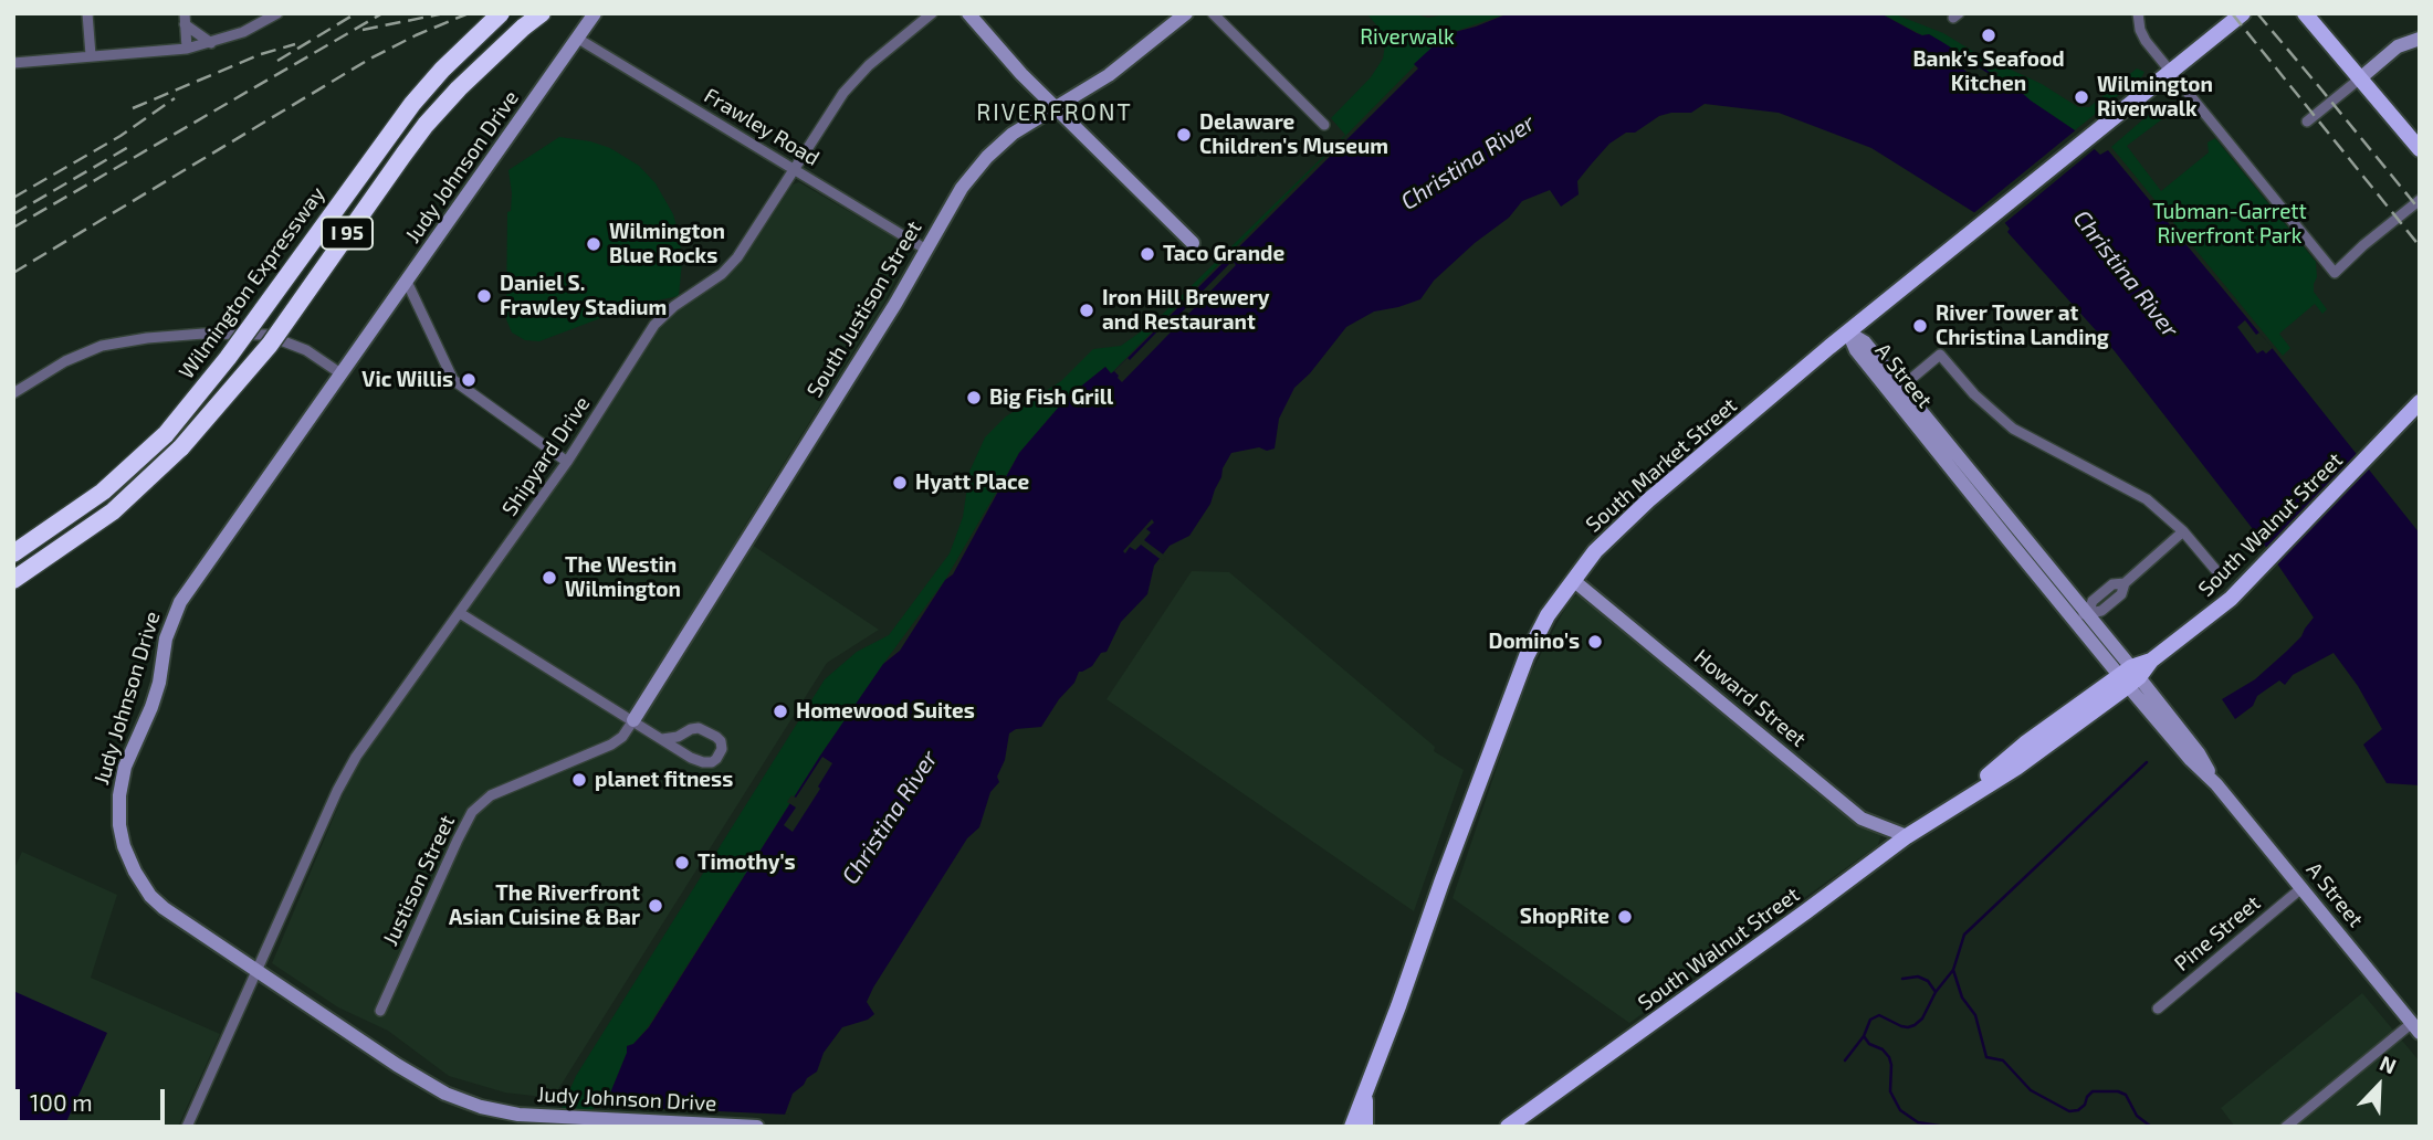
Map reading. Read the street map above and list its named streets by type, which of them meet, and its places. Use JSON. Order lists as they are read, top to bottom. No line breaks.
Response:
{"streets":{"highway":["I 95","Wilmington Expressway"],"main road":["South Market Street","South Walnut Street"],"street":["Frawley Road","Judy Johnson Drive","South Justison Street","A Street","Shipyard Drive","Howard Street","Justison Street","Pine Street"]},"crossings":[["Frawley Road","Judy Johnson Drive"],["Frawley Road","South Justison Street"],["Frawley Road","Shipyard Drive"],["Judy Johnson Drive","Shipyard Drive"],["South Justison Street","Justison Street"],["A Street","South Market Street"],["A Street","South Walnut Street"],["A Street","Pine Street"],["South Market Street","Howard Street"],["South Walnut Street","Howard Street"]],"districts":["RIVERFRONT"],"water":["Christina River"],"parks":["Riverwalk","Tubman-Garrett Riverfront Park"],"places":["Bank’s Seafood Kitchen","Wilmington Riverwalk","Delaware Children's Museum","Wilmington Blue Rocks","Taco Grande","Daniel S. Frawley Stadium","Iron Hill Brewery and Restaurant","River Tower at Christina Landing","Vic Willis","Big Fish Grill","Hyatt Place","The Westin Wilmington","Domino's","Homewood Suites","planet fitness","Timothy's","The Riverfront Asian Cuisine & Bar","ShopRite"],"scale_bar":"100 m","north":"top right"}
